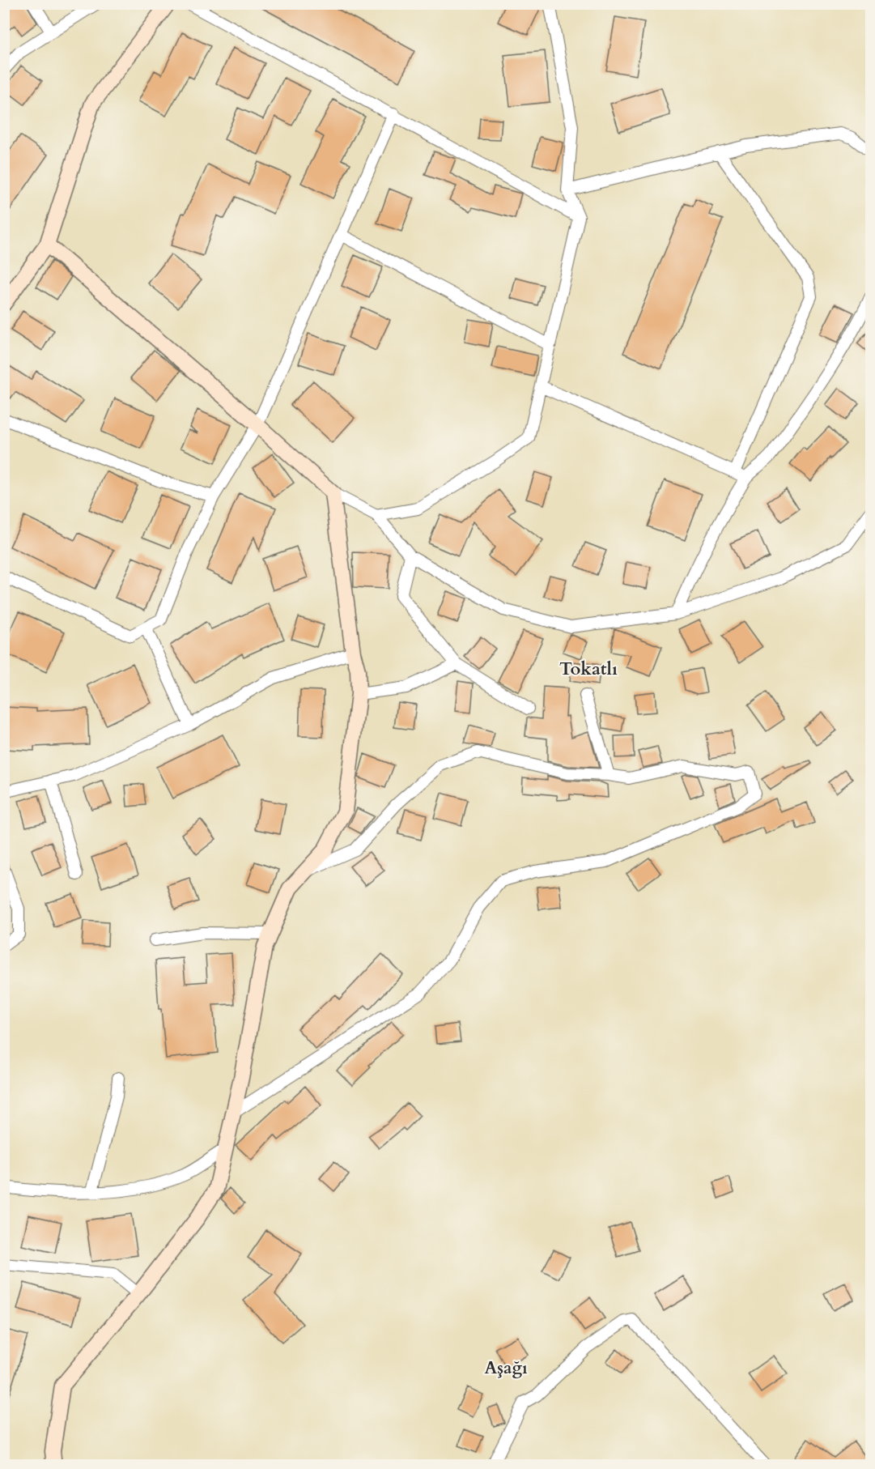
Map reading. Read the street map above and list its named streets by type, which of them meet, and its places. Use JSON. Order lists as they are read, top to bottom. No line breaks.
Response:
{"districts":["Tokatlı","Aşağı"]}
